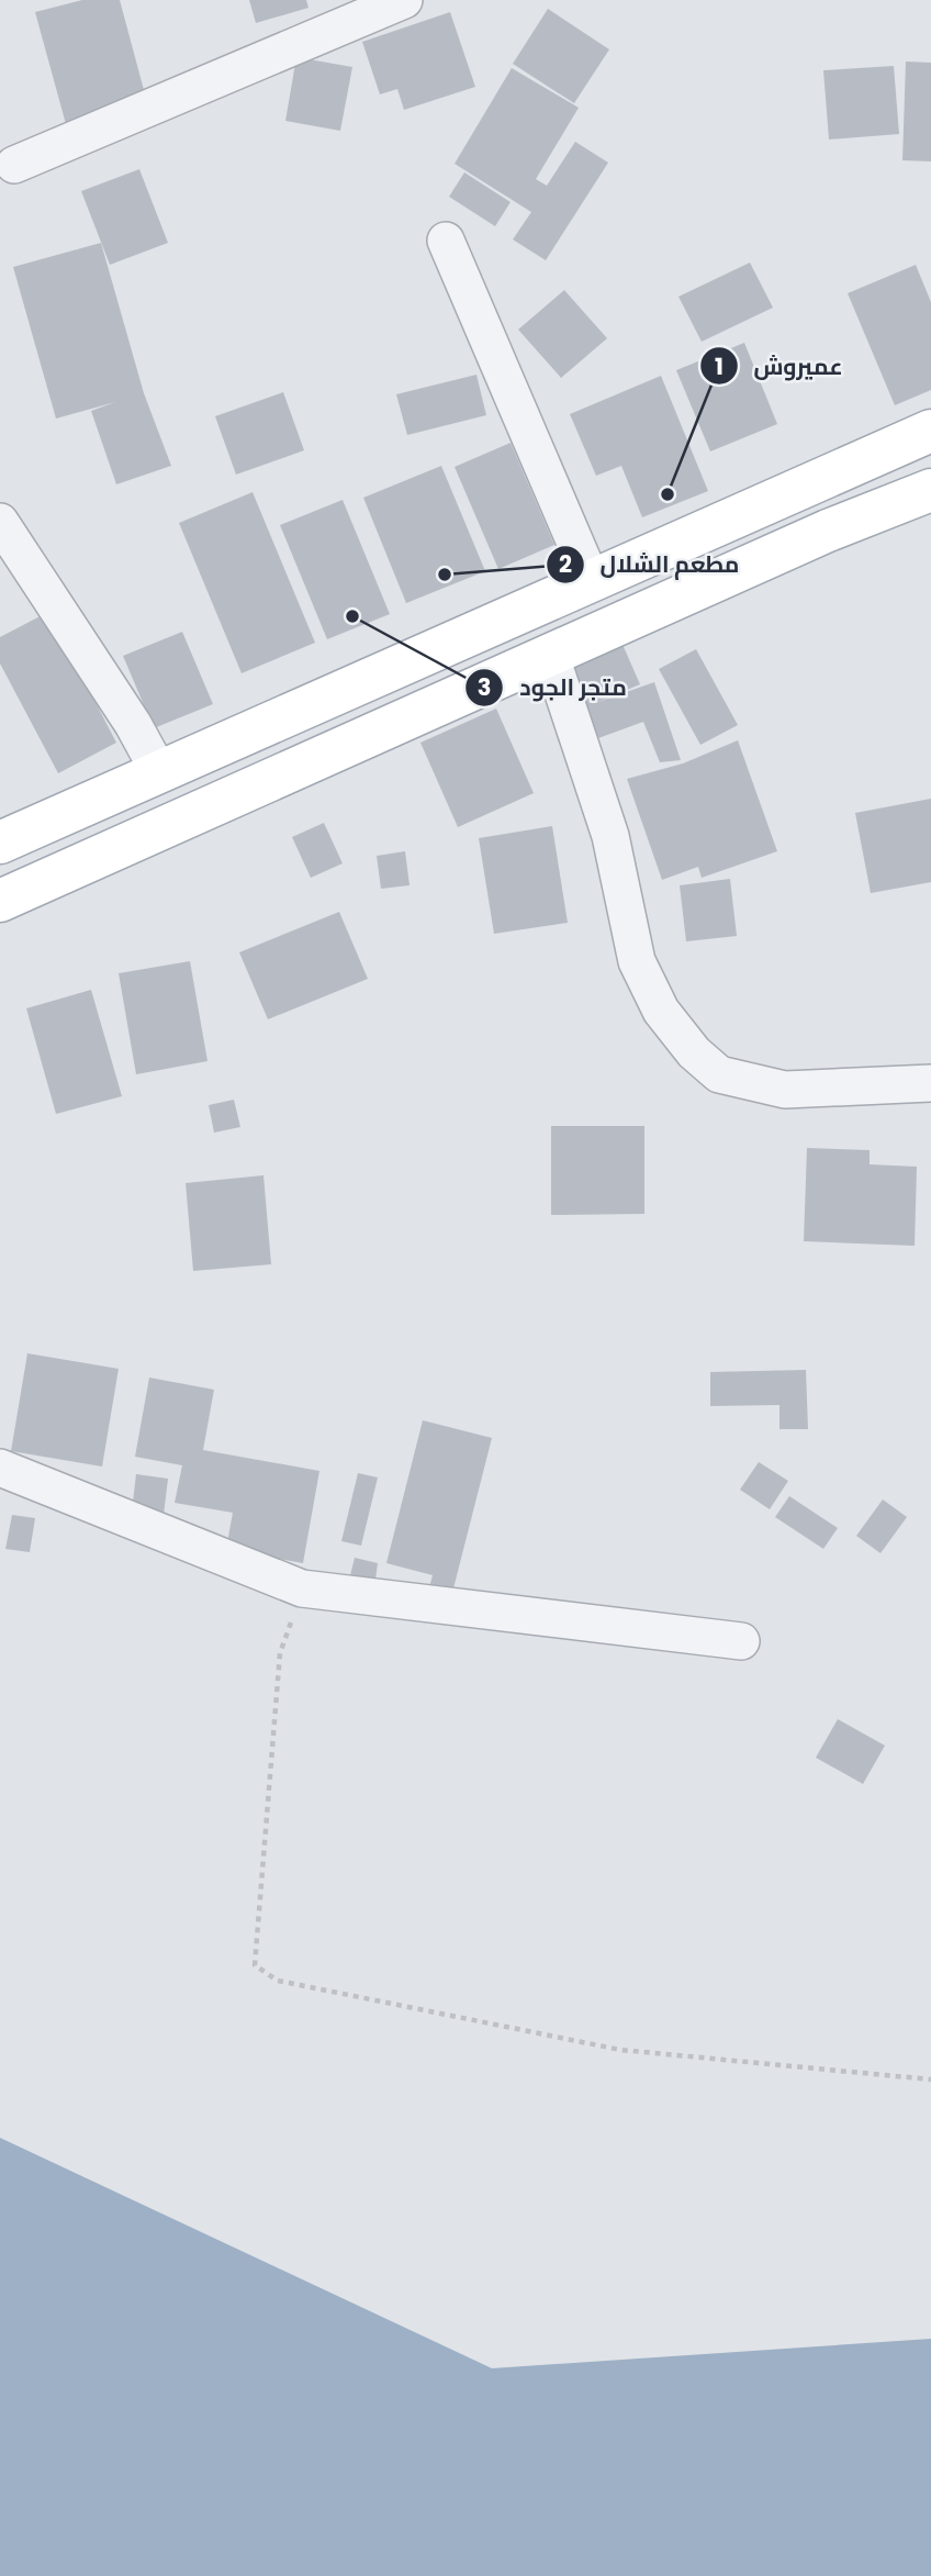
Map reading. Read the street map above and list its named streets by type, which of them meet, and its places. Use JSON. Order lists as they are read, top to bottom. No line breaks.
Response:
{"places":["عميروش","مطعم الشلال","متجر الجود"]}
